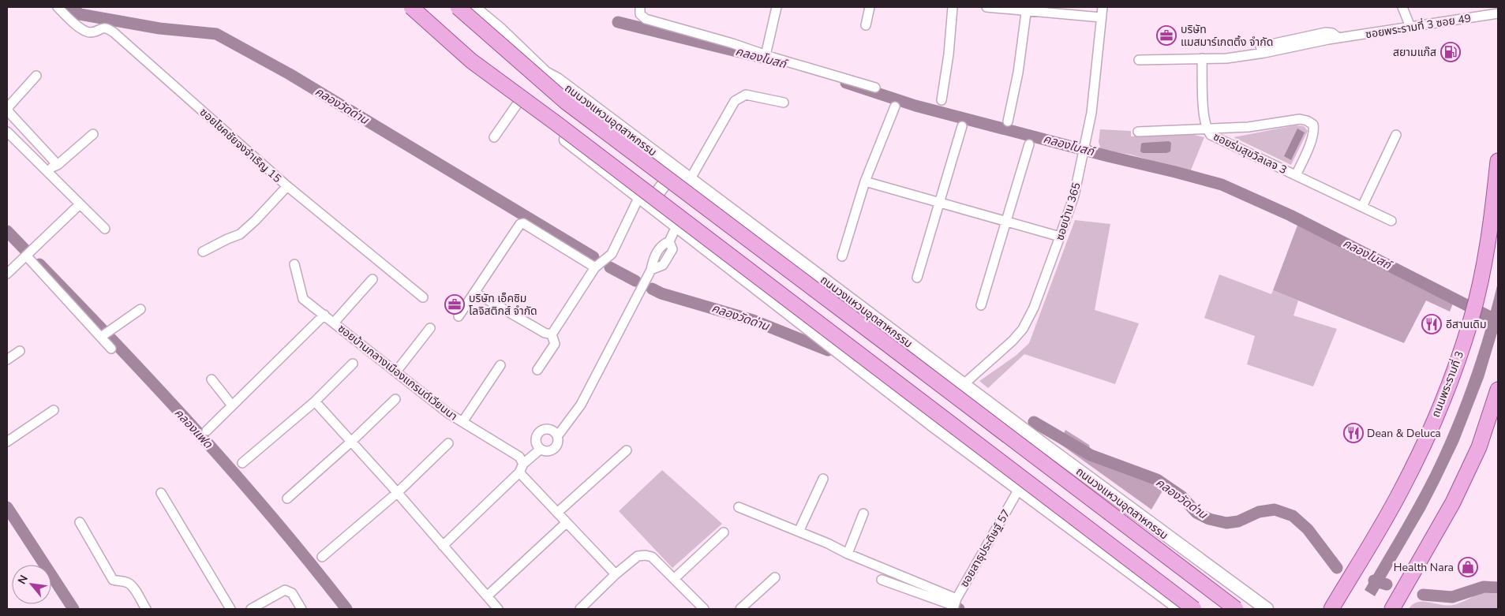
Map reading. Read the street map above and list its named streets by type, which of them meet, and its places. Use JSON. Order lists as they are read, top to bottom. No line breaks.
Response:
{"streets":{"main road":["ถนนวงแหวนอุตสาหกรรม","ถนนพระรามที่ 3"],"street":["ซอยพระรามที่ 3 ซอย 49","ซอยโชคชัยจงจำเริญ 15","ซอยร่มสุขวิลเลจ 3","ซอยบ้าน 365","ซอยบ้านกลางเมืองแกรนด์เวียนนา","ซอยสาธุประดิษฐ์ 57"]},"crossings":[["ซอยพระรามที่ 3 ซอย 49","ซอยร่มสุขวิลเลจ 3"],["ถนนวงแหวนอุตสาหกรรม","ซอยบ้าน 365"]],"water":["คลองโบสถ์","คลองวัดด่าน","คลองแฟด"],"places":{"office":["บริษัท แมสมาร์เกตติ้ง จำกัด","บริษัท เอ็คซิม โลจิสติกส์ จำกัด"],"fuel station":["สยามแก๊ส"],"restaurant":["อีสานเดิม","Dean & Deluca"],"shop":["Health Nara"]},"north":"top left"}
